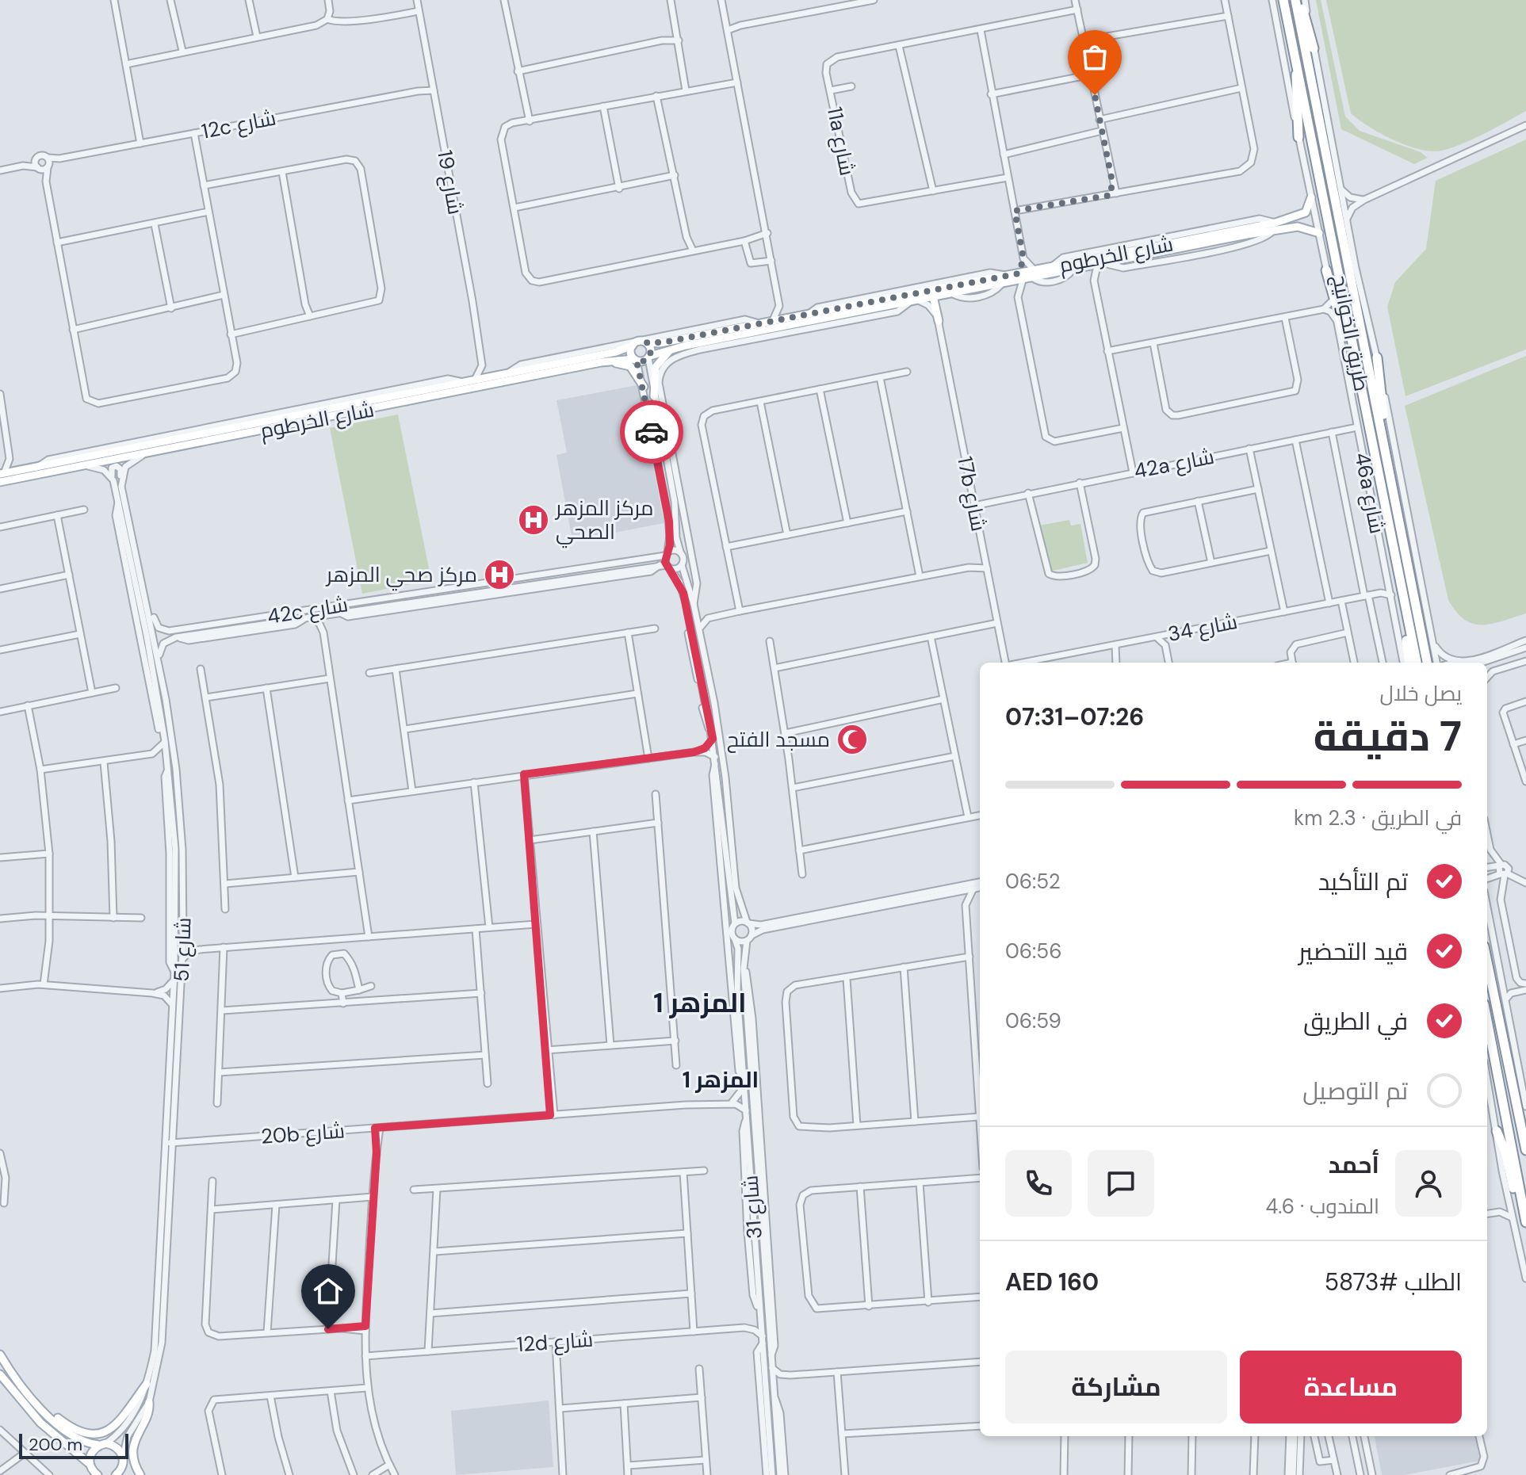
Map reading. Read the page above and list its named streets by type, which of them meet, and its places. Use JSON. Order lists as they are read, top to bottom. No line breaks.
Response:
{"streets":{"highway":["طريق الخوانيج"],"main road":["شارع الخرطوم"],"street":["12c شارع","11a شارع","شارع 19","42a شارع","46a شارع","17b شارع","42c شارع","شارع 34","شارع 51","20b شارع","شارع 31","12d شارع"]},"crossings":[["12c شارع","شارع 19"],["شارع الخرطوم","46a شارع"],["شارع الخرطوم","17b شارع"],["42a شارع","46a شارع"],["42a شارع","17b شارع"],["46a شارع","شارع 34"],["42c شارع","شارع 51"],["شارع 51","20b شارع"],["20b شارع","شارع 31"]],"districts":["المزهر 1","المزهر 1"],"places":{"hospital":["مركز المزهر الصحي","مركز صحي المزهر"],"mosque":["مسجد الفتح"]},"scale_bar":"200 m","page":{"heading":["7 دقيقة","يصل خلال","07:26–07:31"],"panel":["أحمد","المندوب · 4.6","الطلب #5873","AED 160"],"bar":"في الطريق · 2.3 km","list":[["تم التأكيد","06:52"],["قيد التحضير","06:56"],["في الطريق","06:59"],"تم التوصيل"],"buttons":["مساعدة","مشاركة"],"scale":"200 m"}}
